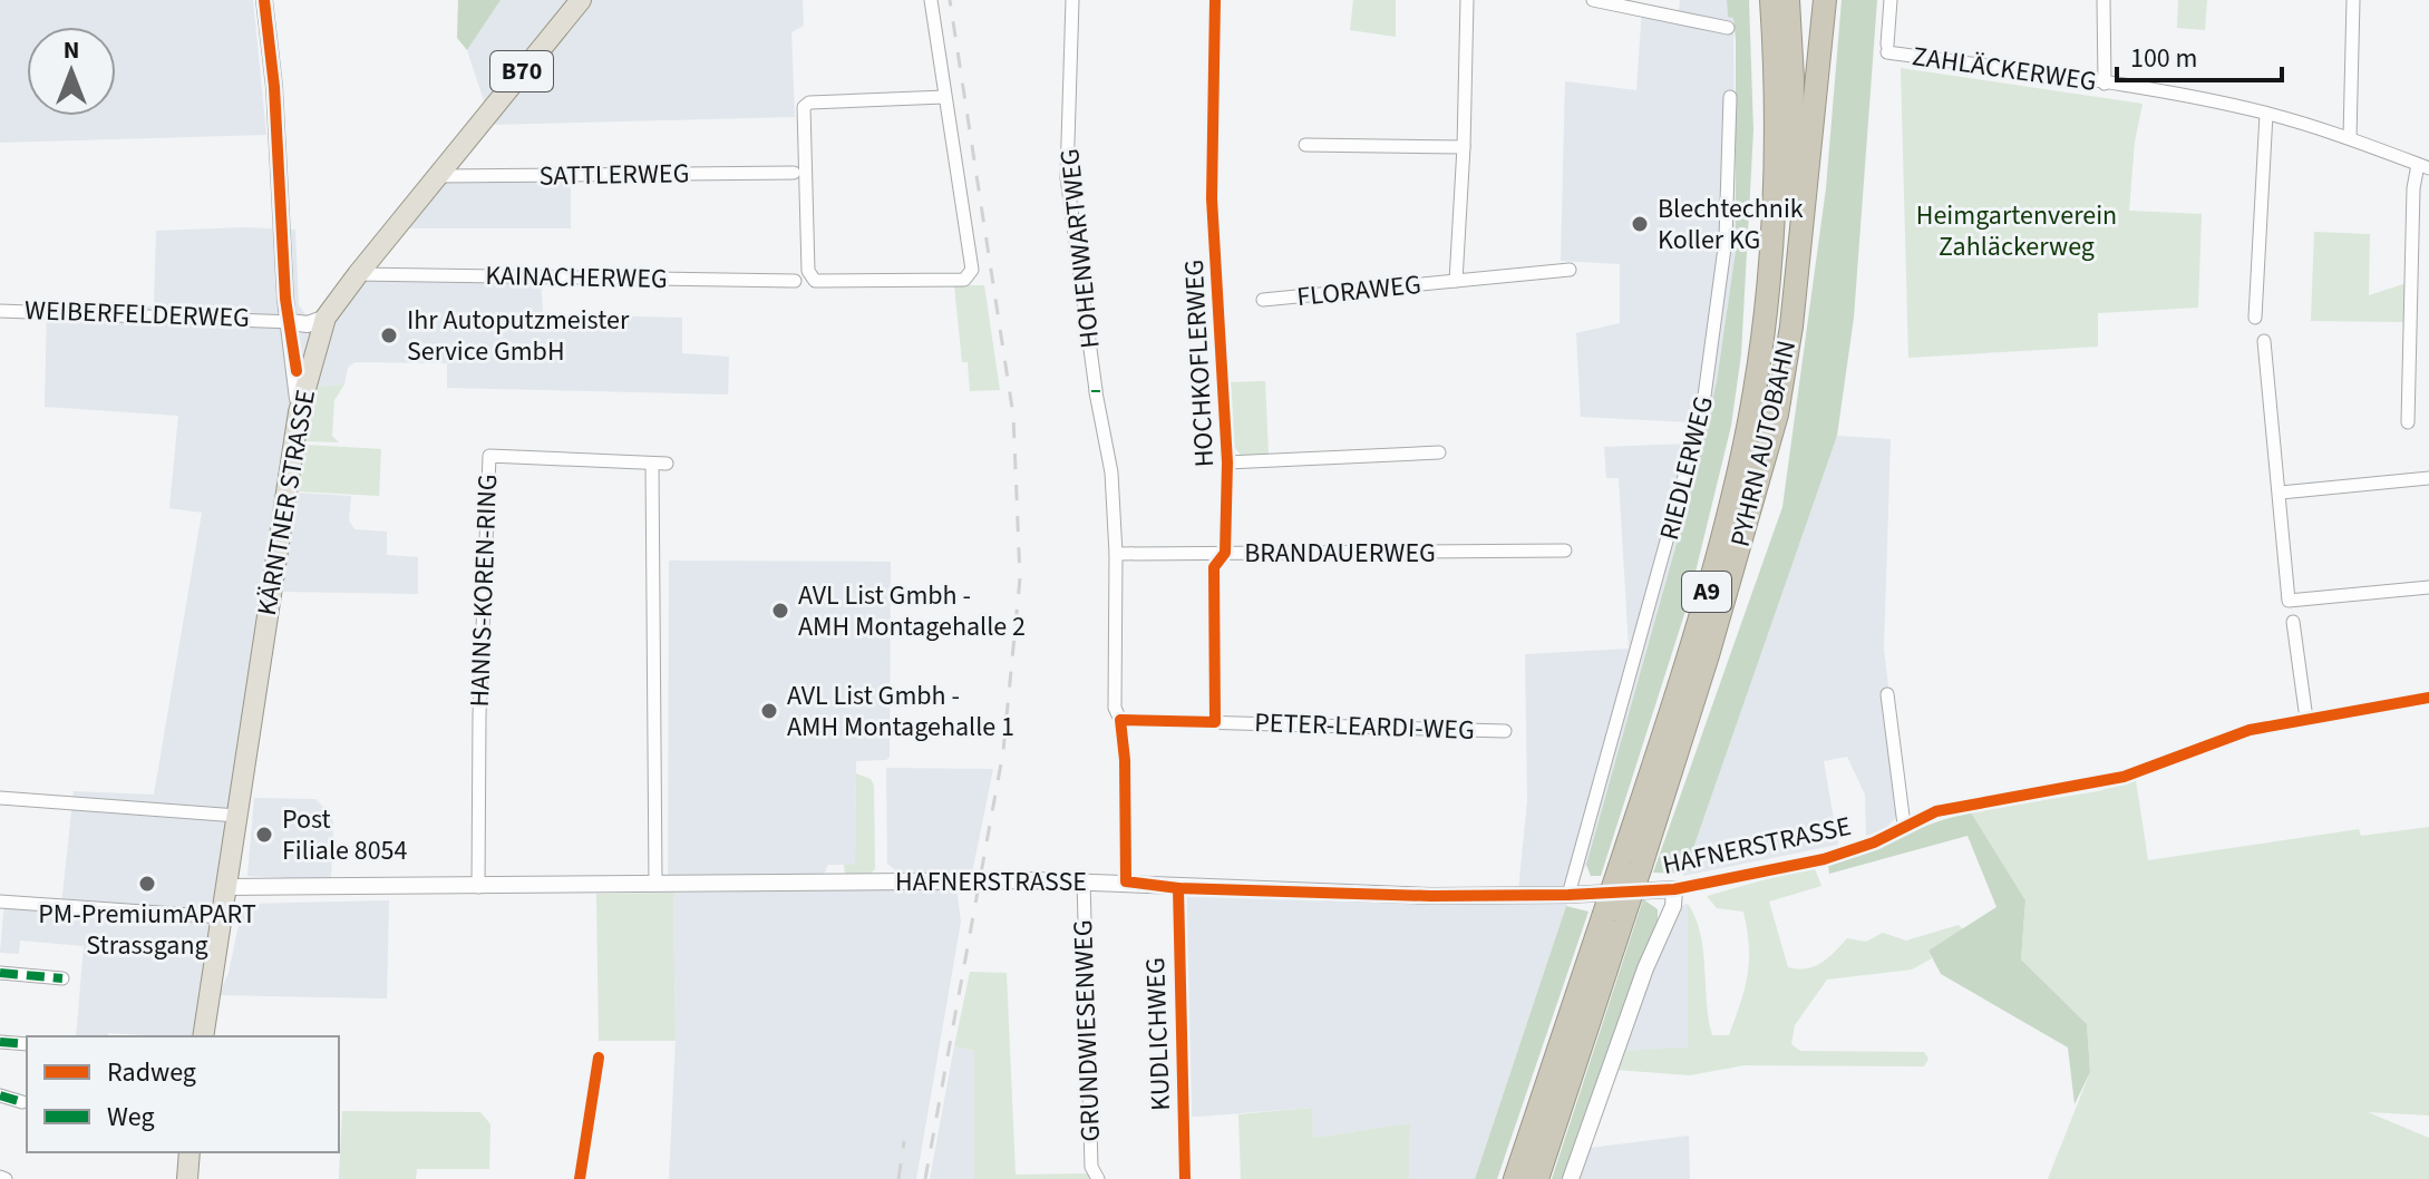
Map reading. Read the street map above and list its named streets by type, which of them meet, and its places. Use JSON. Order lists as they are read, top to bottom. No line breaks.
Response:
{"streets":{"highway":["PYHRN AUTOBAHN","A9"],"main road":["B70","KÄRNTNER STRASSE"],"street":["ZAHLÄCKERWEG","SATTLERWEG","HOHENWARTWEG","KAINACHERWEG","FLORAWEG","WEIBERFELDERWEG","HOCHKOFLERWEG","RIEDLERWEG","BRANDAUERWEG","HANNS-KOREN-RING","PETER-LEARDI-WEG","HAFNERSTRASSE","GRUNDWIESENWEG","KUDLICHWEG"]},"crossings":[["SATTLERWEG","KÄRNTNER STRASSE"],["HOHENWARTWEG","BRANDAUERWEG"],["KAINACHERWEG","KÄRNTNER STRASSE"],["WEIBERFELDERWEG","KÄRNTNER STRASSE"],["HOCHKOFLERWEG","BRANDAUERWEG"],["HOCHKOFLERWEG","PETER-LEARDI-WEG"],["RIEDLERWEG","HAFNERSTRASSE"],["KÄRNTNER STRASSE","HAFNERSTRASSE"],["HANNS-KOREN-RING","HAFNERSTRASSE"],["HAFNERSTRASSE","GRUNDWIESENWEG"],["HAFNERSTRASSE","KUDLICHWEG"]],"parks":["Heimgartenverein Zahläckerweg"],"places":["Blechtechnik Koller KG","Ihr Autoputzmeister Service GmbH","AVL List Gmbh - AMH Montagehalle 2","AVL List Gmbh - AMH Montagehalle 1","Post Filiale 8054","PM-PremiumAPART Strassgang"],"legend":["Radweg","Weg"],"scale_bar":"100 m","north":"top"}
